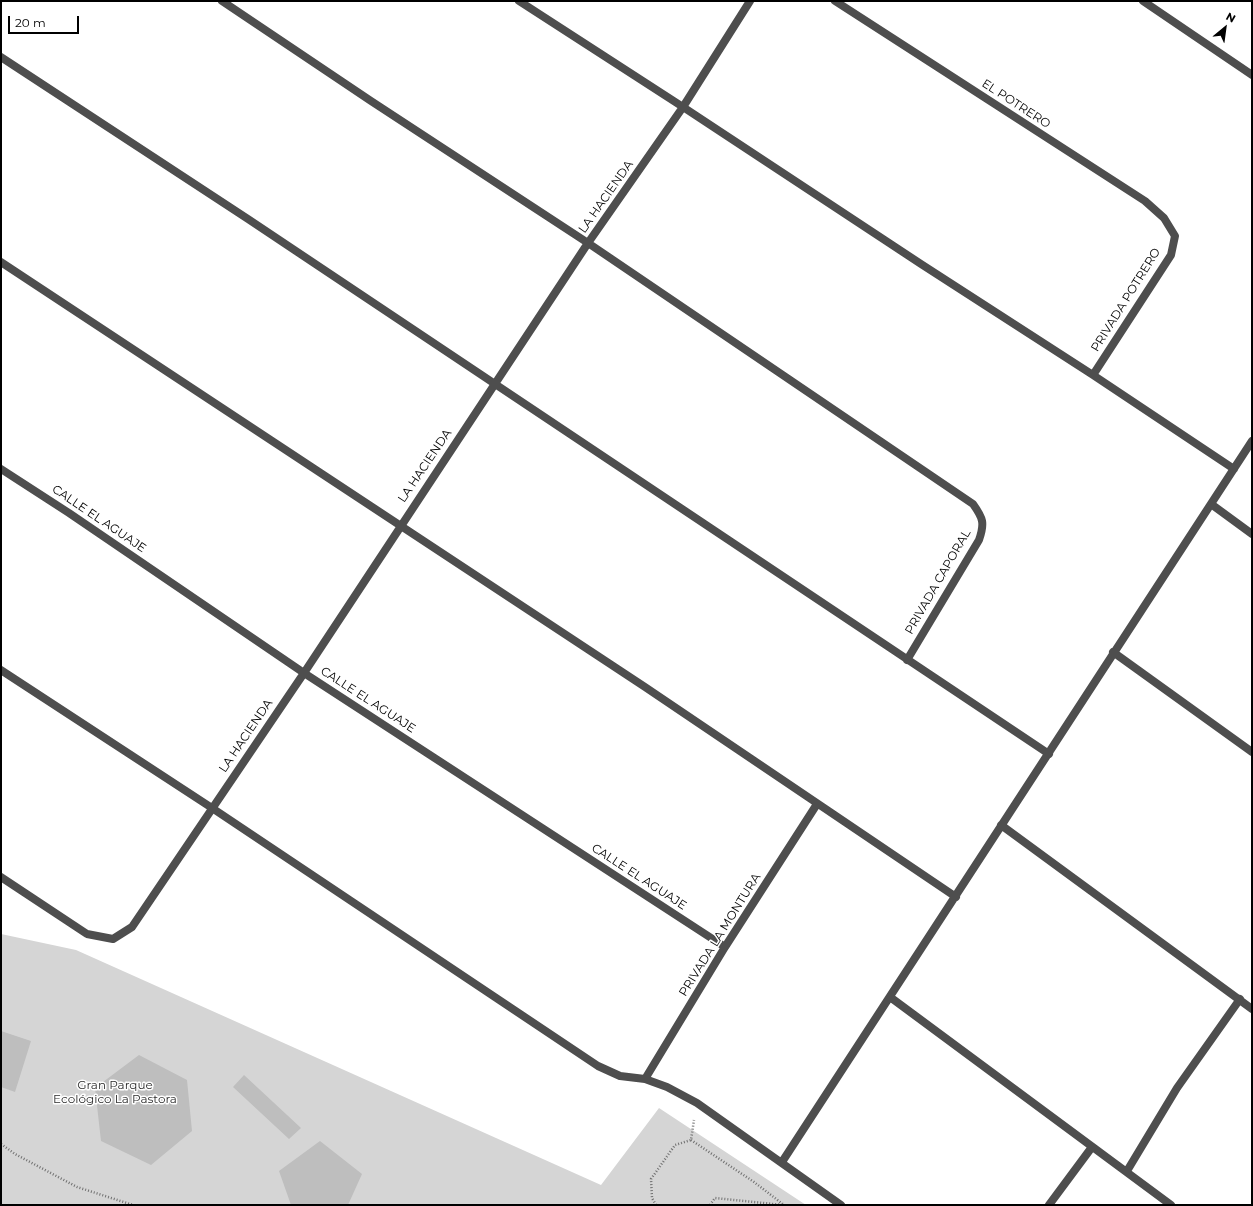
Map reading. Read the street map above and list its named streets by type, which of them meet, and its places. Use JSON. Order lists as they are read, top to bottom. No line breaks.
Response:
{"streets":{"street":["EL POTRERO","LA HACIENDA","PRIVADA POTRERO","CALLE EL AGUAJE","PRIVADA CAPORAL","PRIVADA LA MONTURA"]},"crossings":[["EL POTRERO","PRIVADA POTRERO"],["LA HACIENDA","CALLE EL AGUAJE"],["LA HACIENDA","PRIVADA CAPORAL"],["CALLE EL AGUAJE","PRIVADA LA MONTURA"]],"parks":["Gran Parque Ecológico La Pastora"],"scale_bar":"20 m","north":"top right"}
